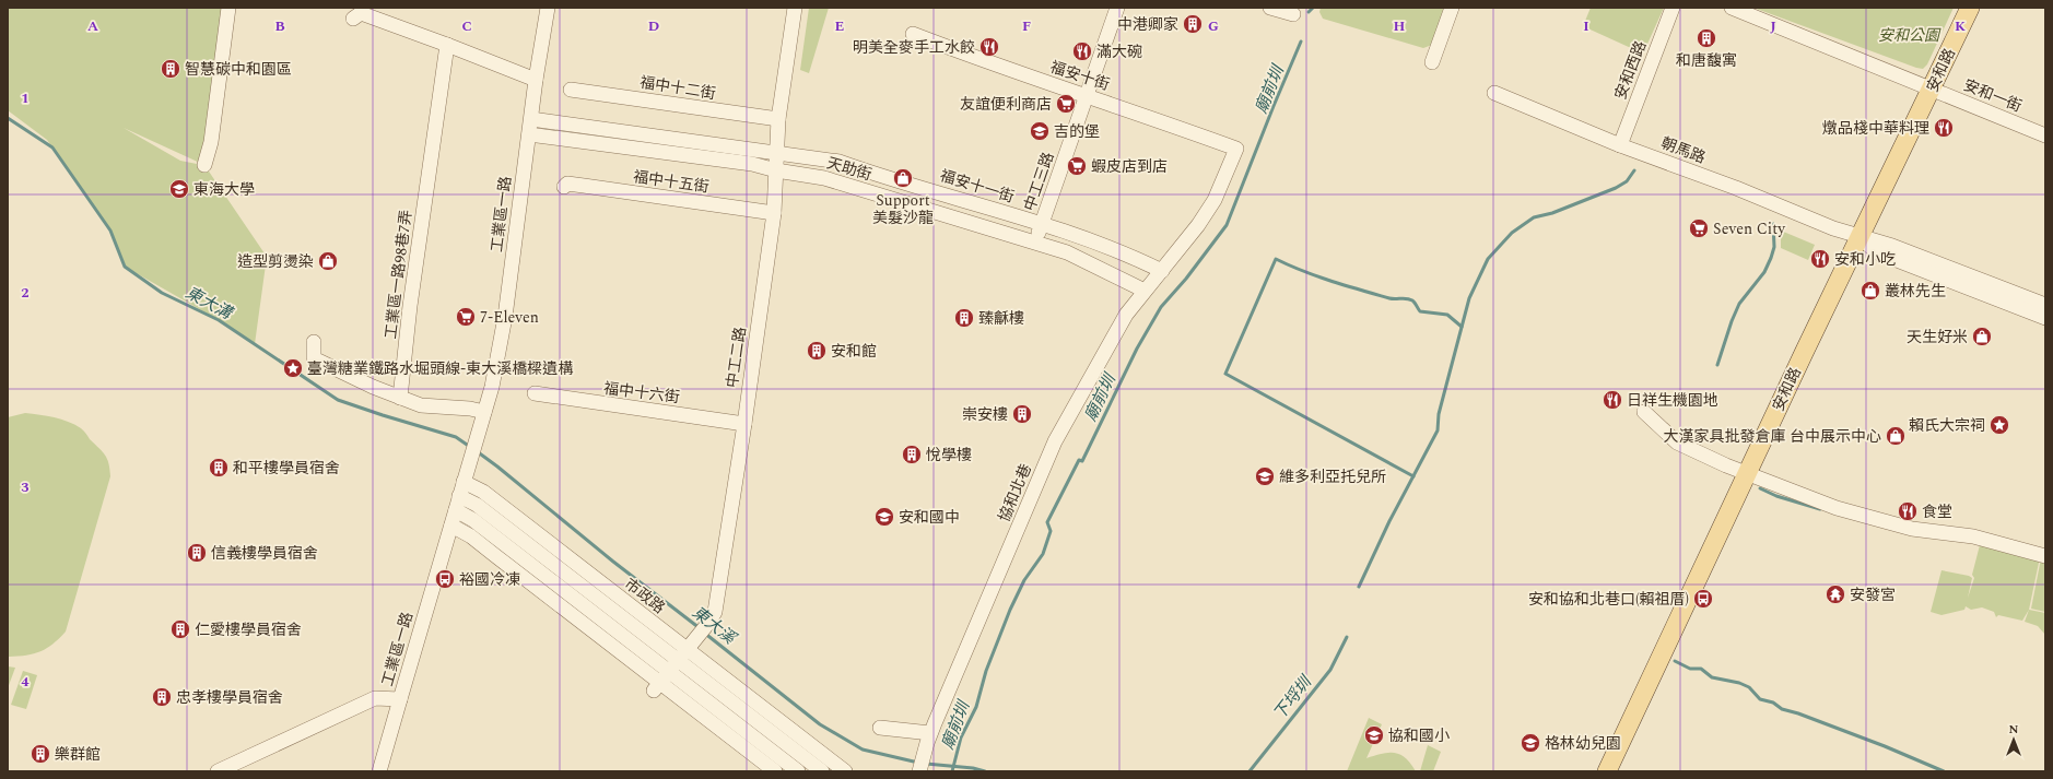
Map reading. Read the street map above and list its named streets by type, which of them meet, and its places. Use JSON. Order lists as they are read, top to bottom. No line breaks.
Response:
{"streets":{"main road":["安和路"],"street":["安和西路","福安十街","福中十二街","安和一街","朝馬路","天助街","福中十五街","中工三路","福安十一街","工業區一路","工業區一路98巷7弄","中工二路","福中十六街","協和北巷","市政路"]},"crossings":[["安和西路","朝馬路"],["安和路","安和一街"],["安和路","朝馬路"],["福安十街","中工三路"],["福安十街","協和北巷"],["福中十二街","中工二路"],["天助街","中工三路"],["天助街","工業區一路"],["天助街","中工二路"],["天助街","協和北巷"],["福中十五街","中工二路"],["中工三路","福安十一街"],["福安十一街","中工二路"],["福安十一街","協和北巷"],["工業區一路","市政路"],["中工二路","福中十六街"],["中工二路","市政路"]],"water":["廟前圳","東大溝","東大溪","下埒圳"],"parks":["安和公園"],"places":{"building":["中港卿家","和唐馥寓","智慧碳中和園區","臻龢樓","安和館","崇安樓","悅學樓","和平樓學員宿舍","信義樓學員宿舍","仁愛樓學員宿舍","忠孝樓學員宿舍","樂群館"],"restaurant":["明美全麥手工水餃","滿大碗","燉品棧中華料理","安和小吃","日祥生機園地","食堂"],"supermarket":["友誼便利商店","蝦皮店到店","Seven City","7-Eleven"],"school or university":["吉的堡","東海大學","維多利亞托兒所","安和國中","協和國小","格林幼兒園"],"shop":["Support 美髮沙龍","造型剪燙染","叢林先生","天生好米","大漢家具批發倉庫 台中展示中心"],"place":["臺灣糖業鐵路水堀頭線-東大溪橋樑遺構","賴氏大宗祠"],"bus stop":["裕國冷凍","安和協和北巷口(賴祖厝)"],"temple":["安發宮"]},"north":"top","grid":{"columns":["A","B","C","D","E","F","G","H","I","J","K"],"rows":["1","2","3","4"]}}
